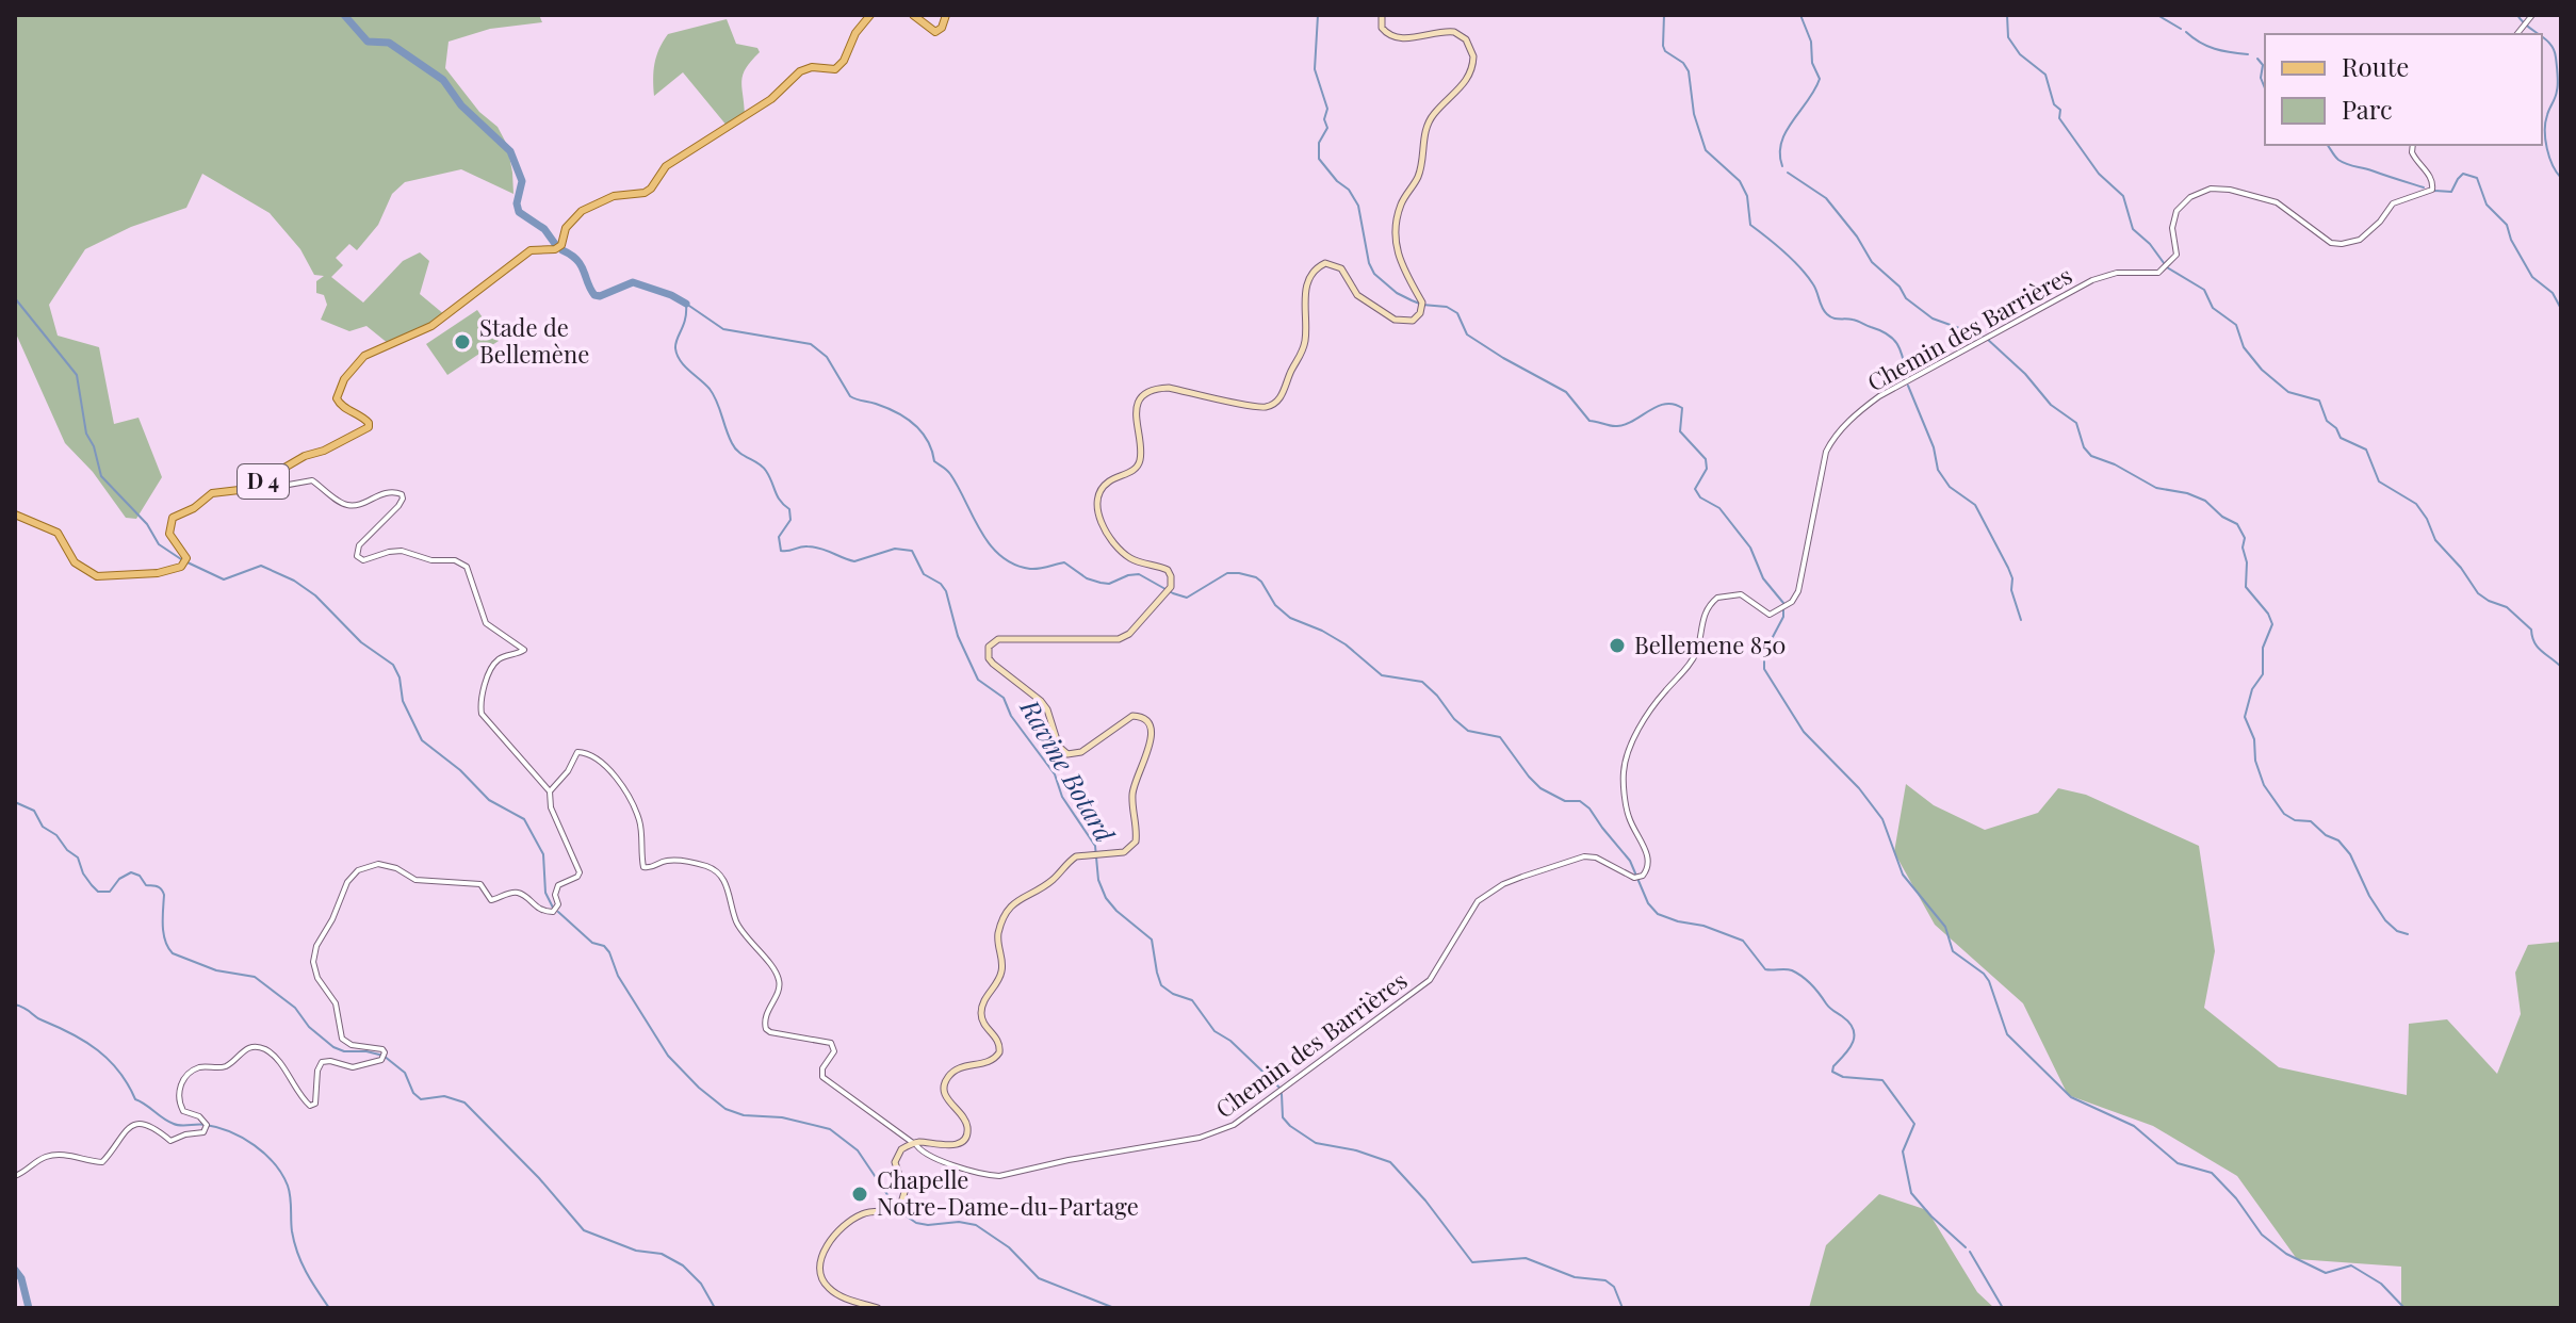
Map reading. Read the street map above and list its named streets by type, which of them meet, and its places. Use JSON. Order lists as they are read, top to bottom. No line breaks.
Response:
{"streets":{"main road":["D 4"],"street":["Chemin des Barrières"]},"water":["Ravine Botard"],"places":["Stade de Bellemène","Bellemene 850","Chapelle Notre-Dame-du-Partage"],"legend":["Route","Parc"]}
